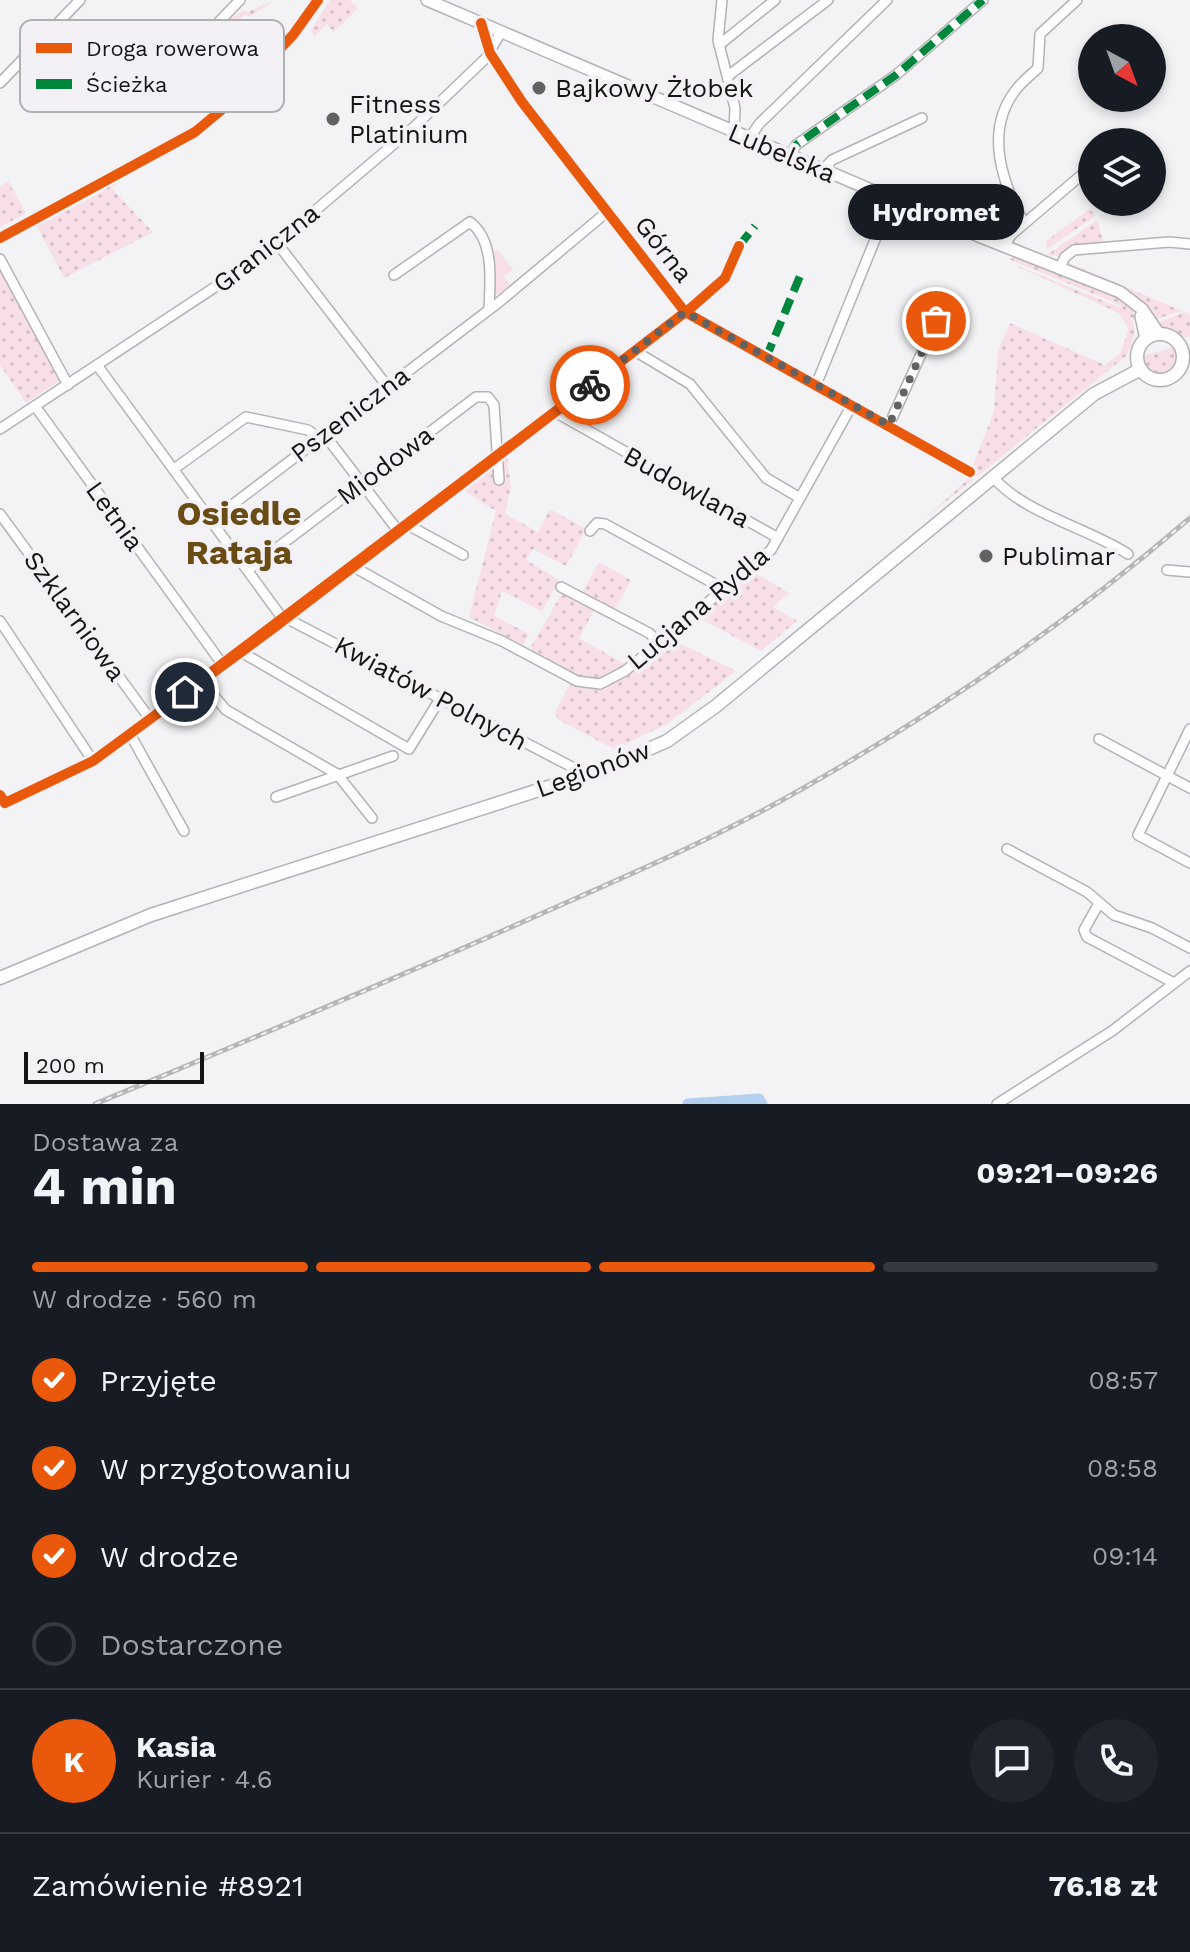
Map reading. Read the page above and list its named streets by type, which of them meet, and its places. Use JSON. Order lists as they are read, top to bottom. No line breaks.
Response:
{"streets":{"highway":["Legionów"],"main road":["Lubelska"],"street":["Graniczna","Górna","Pszeniczna","Miodowa","Budowlana","Letnia","Lucjana Rydla","Szklarniowa","Kwiatów Polnych"]},"crossings":[["Lubelska","Graniczna"],["Lubelska","Górna"],["Lubelska","Legionów"],["Graniczna","Górna"],["Graniczna","Letnia"],["Graniczna","Kwiatów Polnych"],["Górna","Pszeniczna"],["Górna","Lucjana Rydla"],["Pszeniczna","Kwiatów Polnych"],["Miodowa","Kwiatów Polnych"],["Budowlana","Lucjana Rydla"]],"districts":["Osiedle Rataja"],"places":["Bajkowy Żłobek","Fitness Platinium","Hydromet","Publimar"],"legend":["Droga rowerowa","Ścieżka"],"scale_bar":"200 m","north":"bottom right","page":{"bubble":"Hydromet","scale":"200 m","heading":["4 min","Dostawa za","09:21–09:26"],"panel":["Kasia","Kurier · 4.6","Zamówienie #8921","76.18 zł"],"bar":"W drodze · 560 m","list":[["Przyjęte","08:57"],["W przygotowaniu","08:58"],["W drodze","09:14"],"Dostarczone"],"round":"K"}}
